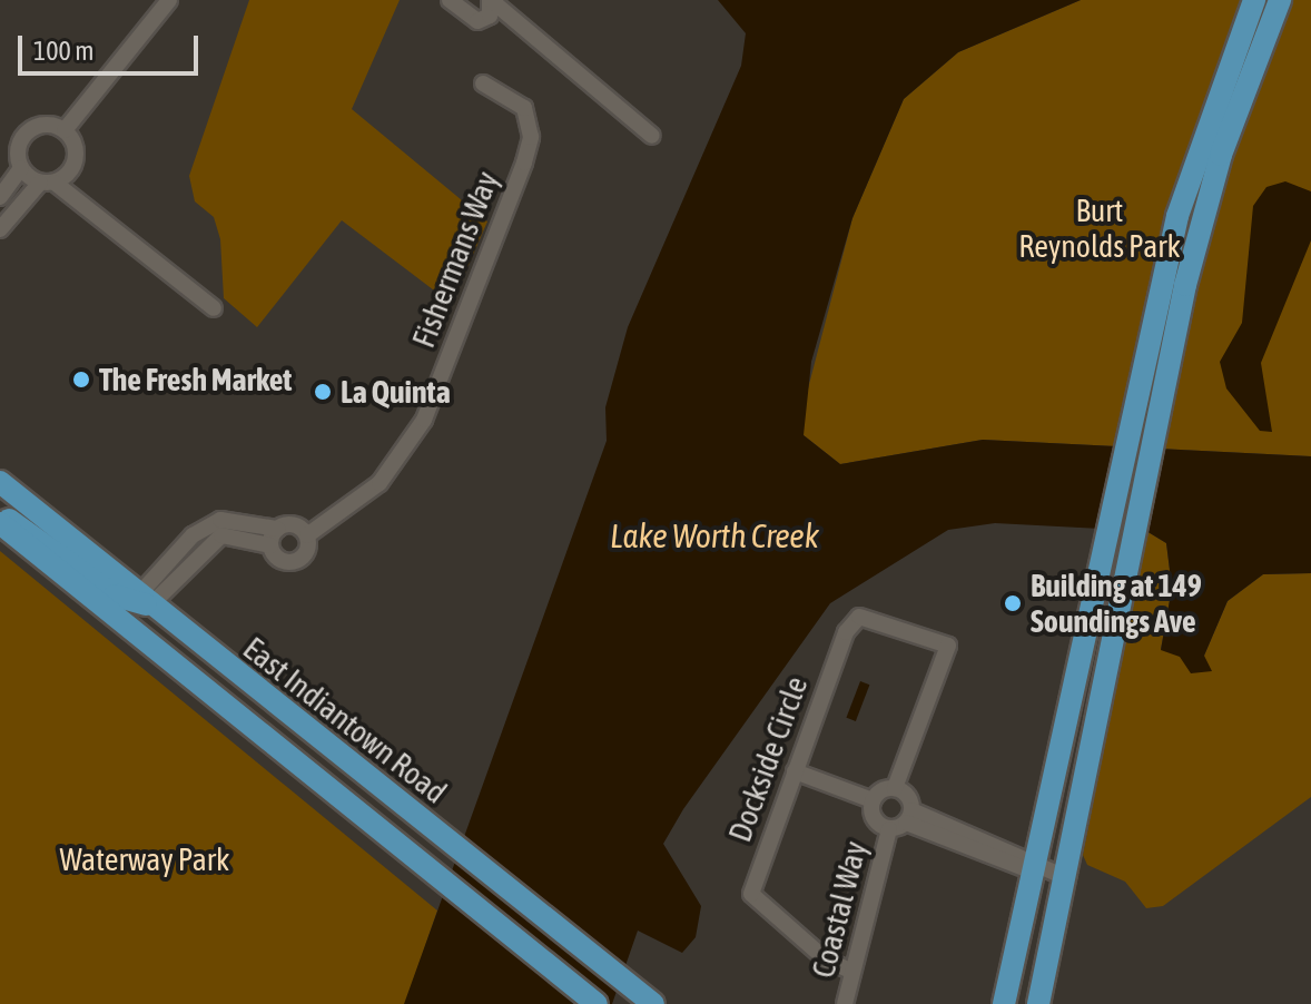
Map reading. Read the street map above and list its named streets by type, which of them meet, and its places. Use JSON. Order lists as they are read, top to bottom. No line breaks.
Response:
{"streets":{"main road":["East Indiantown Road"],"street":["Fishermans Way","Dockside Circle","Coastal Way"]},"crossings":[["Fishermans Way","East Indiantown Road"],["Dockside Circle","Coastal Way"]],"water":["Lake Worth Creek"],"parks":["Burt Reynolds Park","Waterway Park"],"places":["The Fresh Market","La Quinta","Building at 149 Soundings Ave"],"scale_bar":"100 m"}
